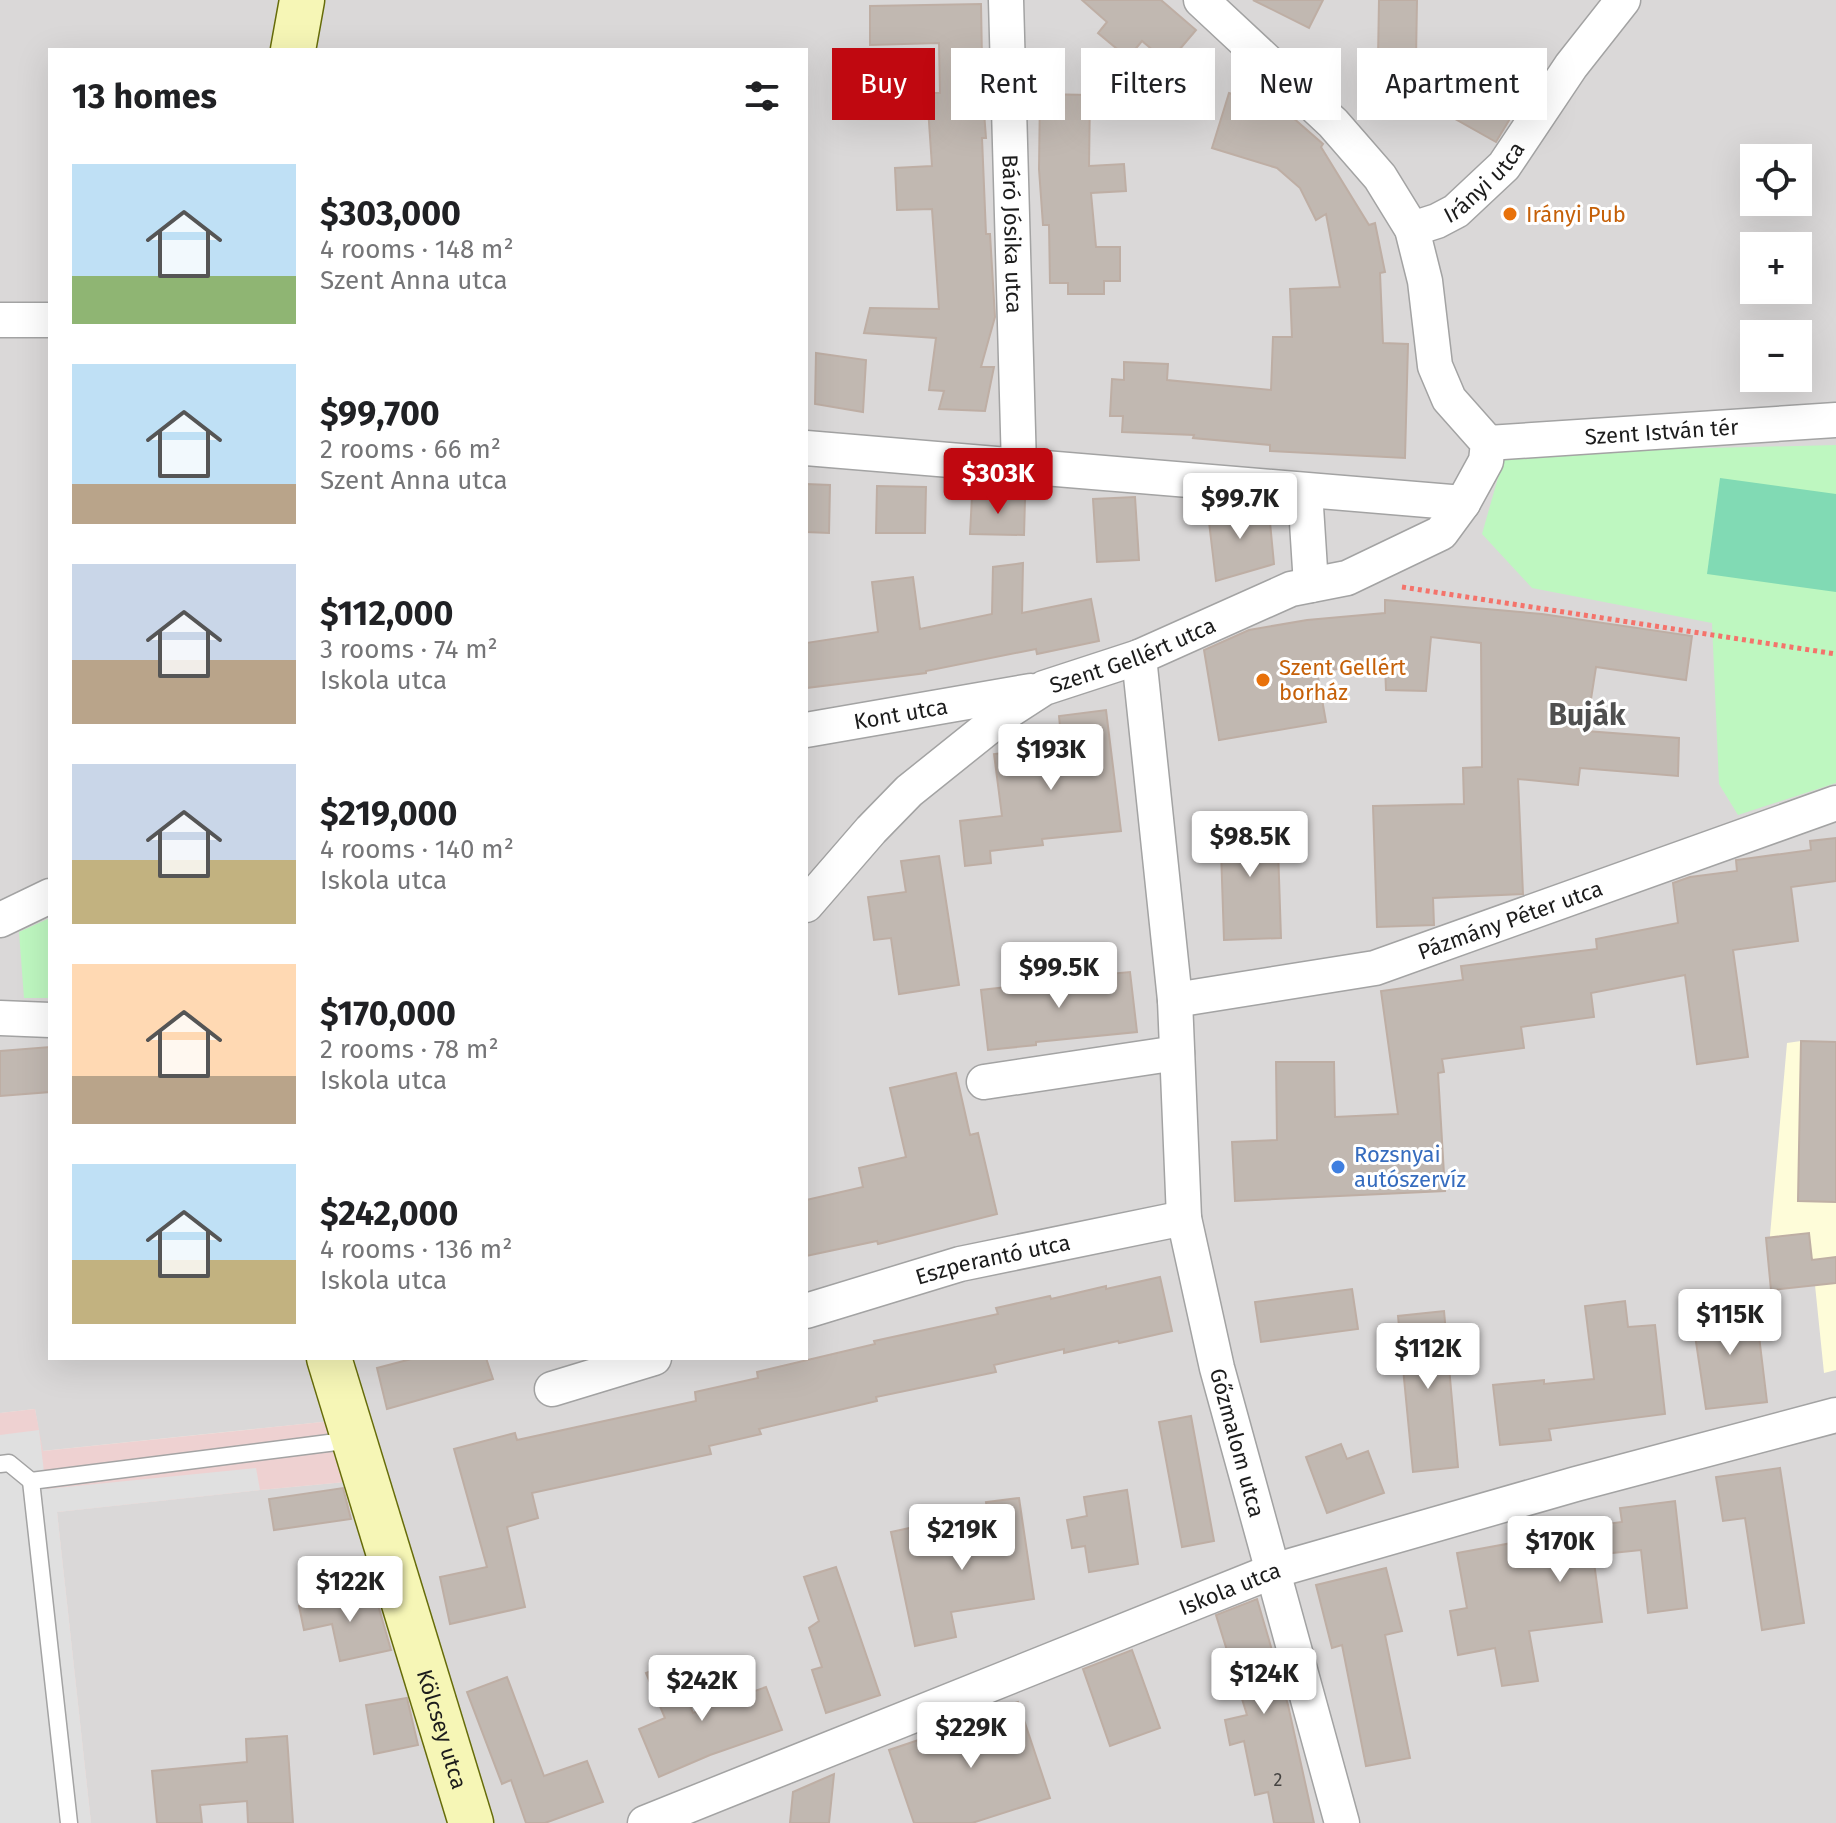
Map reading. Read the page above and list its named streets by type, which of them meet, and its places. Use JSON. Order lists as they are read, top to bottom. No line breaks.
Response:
{"streets":{"main road":["Kölcsey utca"],"street":["Irányi utca","Báró Jósika utca","Szent István tér","Szent Gellért utca","Kont utca","Pázmány Péter utca","Eszperantó utca","Gőzmalom utca","Iskola utca"]},"crossings":[["Szent István tér","Szent Gellért utca"],["Szent Gellért utca","Kont utca"],["Szent Gellért utca","Gőzmalom utca"],["Pázmány Péter utca","Gőzmalom utca"],["Eszperantó utca","Gőzmalom utca"],["Gőzmalom utca","Iskola utca"]],"districts":["Buják"],"places":["Irányi Pub","Szent Gellért borház","Rozsnyai autószervíz"],"house_numbers":["2"],"page":{"chip":["Buy","Rent","Filters","New","Apartment"],"heading":"13 homes","map_buttons":["+","−"],"list":[{"name":"$303,000","note":"4 rooms · 148 m² · Szent Anna utca"},{"name":"$99,700","note":"2 rooms · 66 m² · Szent Anna utca"},{"name":"$112,000","note":"3 rooms · 74 m² · Iskola utca"},{"name":"$219,000","note":"4 rooms · 140 m² · Iskola utca"},{"name":"$170,000","note":"2 rooms · 78 m² · Iskola utca"},{"name":"$242,000","note":"4 rooms · 136 m² · Iskola utca"}],"price":["$303K","$99.7K","$193K","$98.5K","$99.5K","$115K","$112K","$219K","$170K","$122K","$124K","$242K","$229K"]}}
